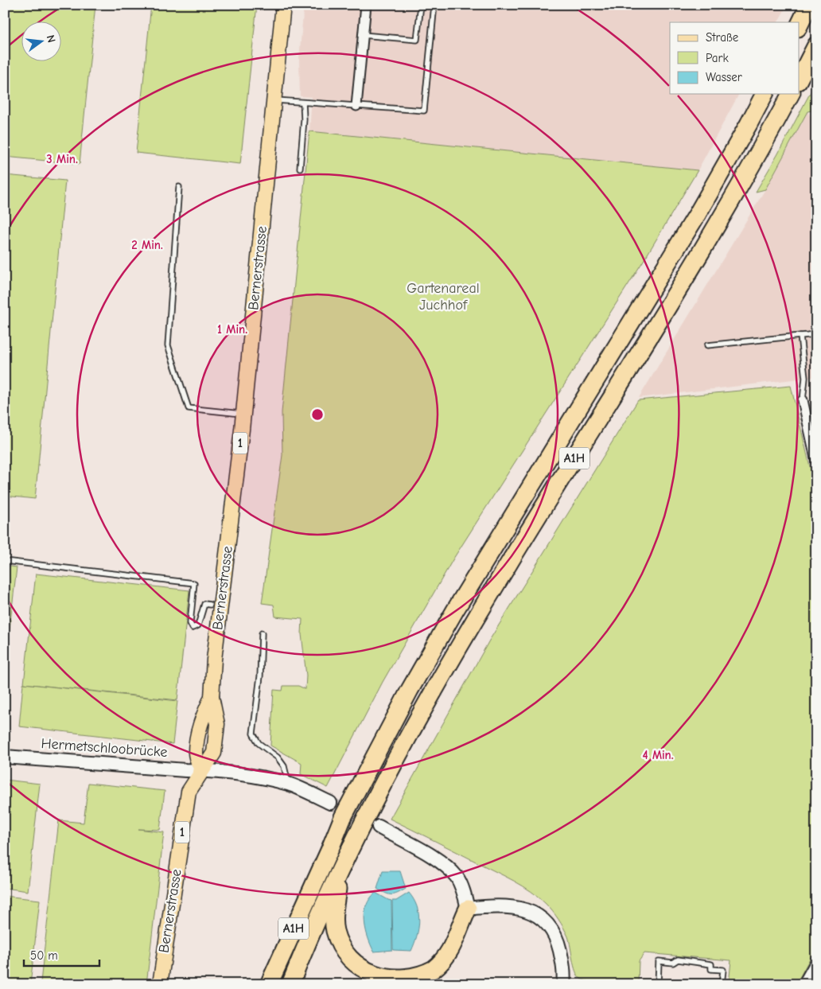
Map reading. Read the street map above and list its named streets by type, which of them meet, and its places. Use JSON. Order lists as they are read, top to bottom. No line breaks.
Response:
{"streets":{"highway":["A1H"],"main road":["Bernerstrasse","1"],"street":["Hermetschloobrücke"]},"crossings":[["Bernerstrasse","Hermetschloobrücke"]],"parks":["Gartenareal Juchhof"],"legend":["Straße","Park","Wasser"],"scale_bar":"50 m","north":"right","rings":["3 Min.","2 Min.","1 Min.","4 Min."]}
